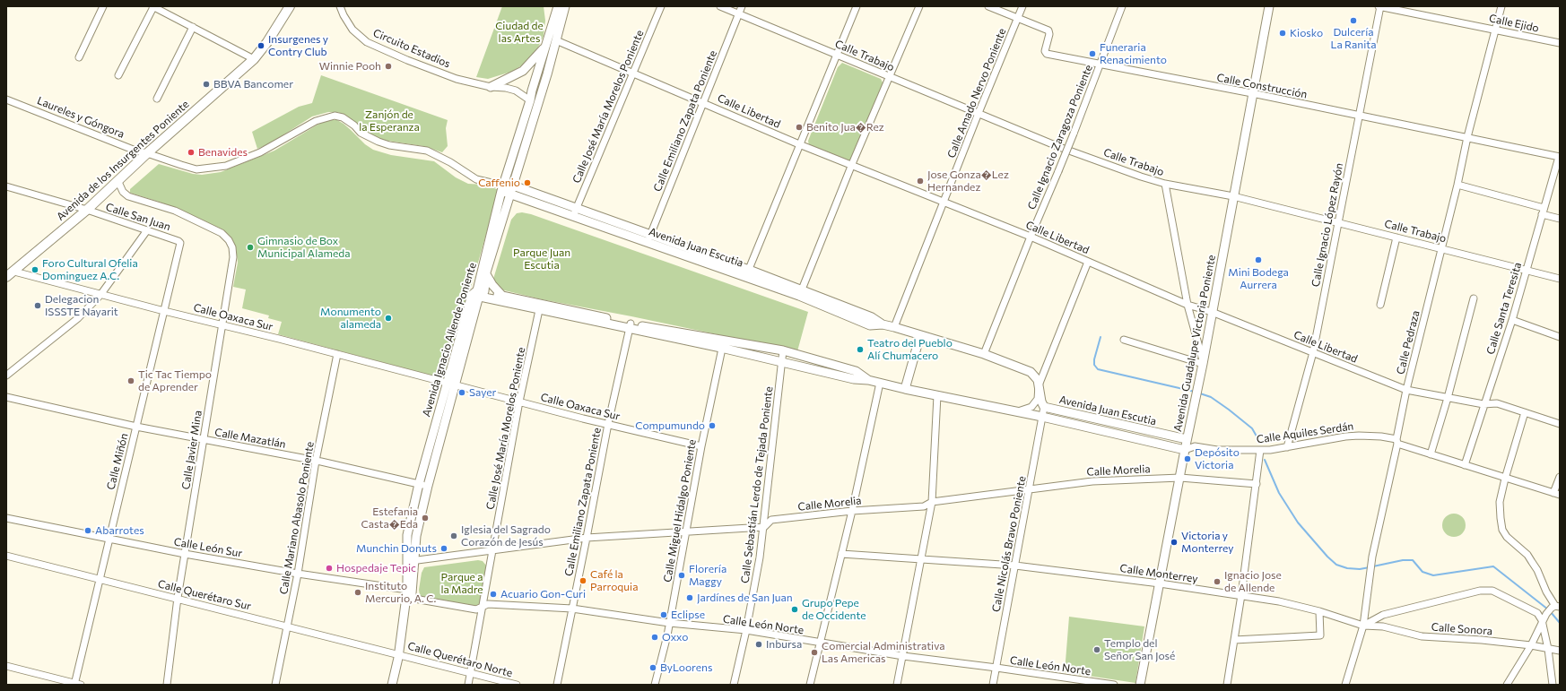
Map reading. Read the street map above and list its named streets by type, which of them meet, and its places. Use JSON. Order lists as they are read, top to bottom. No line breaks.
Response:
{"streets":{"highway":["Avenida de los Insurgentes Poniente"],"main road":["Avenida Juan Escutia","Avenida Ignacio Allende Poniente","Avenida Guadalupe Victoria Poniente"],"street":["Calle Ejido","Circuito Estadios","Calle Trabajo","Calle Construcción","Calle Amado Nervo Poniente","Calle José María Morelos Poniente","Calle Libertad","Laureles y Góngora","Calle Emiliano Zapata Poniente","Calle Ignacio Zaragoza Poniente","Calle San Juan","Calle Ignacio López Rayón","Calle Santa Teresita","Calle Oaxaca Sur","Calle Pedraza","Calle Aquiles Serdán","Calle Mazatlán","Calle Javier Mina","Calle Miñón","Calle Morelia","Calle Sebastián Lerdo de Tejada Poniente","Calle Miguel Hidalgo Poniente","Calle Mariano Abasolo Poniente","Calle Nicolás Bravo Poniente","Calle León Sur","Calle Monterrey","Calle Querétaro Sur","Calle León Norte","Calle Sonora","Calle Querétaro Norte"]},"crossings":[["Calle Ejido","Calle Ignacio López Rayón"],["Calle Ejido","Calle Pedraza"],["Circuito Estadios","Avenida Ignacio Allende Poniente"],["Calle Trabajo","Calle Amado Nervo Poniente"],["Calle Trabajo","Calle Emiliano Zapata Poniente"],["Calle Trabajo","Calle Ignacio López Rayón"],["Calle Trabajo","Calle Santa Teresita"],["Calle Trabajo","Calle Pedraza"],["Calle Trabajo","Avenida Guadalupe Victoria Poniente"],["Calle Construcción","Calle Amado Nervo Poniente"],["Calle Construcción","Calle Ignacio Zaragoza Poniente"],["Calle Construcción","Calle Ignacio López Rayón"],["Calle Construcción","Calle Santa Teresita"],["Calle Construcción","Calle Pedraza"],["Calle Construcción","Avenida Guadalupe Victoria Poniente"],["Calle Amado Nervo Poniente","Calle Libertad"],["Calle Amado Nervo Poniente","Avenida Juan Escutia"],["Calle José María Morelos Poniente","Calle Libertad"],["Calle José María Morelos Poniente","Avenida Juan Escutia"],["Calle José María Morelos Poniente","Calle Oaxaca Sur"],["Calle José María Morelos Poniente","Calle Morelia"],["Calle José María Morelos Poniente","Calle León Norte"],["Calle José María Morelos Poniente","Calle Querétaro Norte"],["Calle Libertad","Calle Emiliano Zapata Poniente"],["Calle Libertad","Calle Ignacio Zaragoza Poniente"],["Calle Libertad","Calle Ignacio López Rayón"],["Calle Libertad","Calle Santa Teresita"],["Calle Libertad","Avenida Ignacio Allende Poniente"],["Calle Libertad","Calle Pedraza"],["Calle Libertad","Avenida Guadalupe Victoria Poniente"],["Laureles y Góngora","Avenida de los Insurgentes Poniente"],["Laureles y Góngora","Avenida Juan Escutia"],["Laureles y Góngora","Avenida Ignacio Allende Poniente"],["Calle Emiliano Zapata Poniente","Avenida Juan Escutia"],["Calle Emiliano Zapata Poniente","Calle Oaxaca Sur"],["Calle Emiliano Zapata Poniente","Calle Morelia"],["Calle Emiliano Zapata Poniente","Calle León Norte"],["Calle Ignacio Zaragoza Poniente","Avenida Juan Escutia"],["Avenida de los Insurgentes Poniente","Calle San Juan"],["Avenida de los Insurgentes Poniente","Calle Oaxaca Sur"],["Avenida de los Insurgentes Poniente","Calle Javier Mina"],["Calle San Juan","Calle Miñón"],["Calle Ignacio López Rayón","Calle Aquiles Serdán"],["Avenida Juan Escutia","Avenida Ignacio Allende Poniente"],["Avenida Juan Escutia","Avenida Guadalupe Victoria Poniente"],["Avenida Juan Escutia","Calle Aquiles Serdán"],["Avenida Juan Escutia","Calle Sebastián Lerdo de Tejada Poniente"],["Avenida Juan Escutia","Calle Miguel Hidalgo Poniente"],["Avenida Juan Escutia","Calle Nicolás Bravo Poniente"],["Calle Santa Teresita","Calle Aquiles Serdán"],["Calle Oaxaca Sur","Avenida Ignacio Allende Poniente"],["Calle Oaxaca Sur","Calle Javier Mina"],["Calle Oaxaca Sur","Calle Miñón"],["Calle Oaxaca Sur","Calle Miguel Hidalgo Poniente"],["Calle Oaxaca Sur","Calle Mariano Abasolo Poniente"],["Avenida Ignacio Allende Poniente","Calle Mazatlán"],["Avenida Ignacio Allende Poniente","Calle Morelia"],["Avenida Ignacio Allende Poniente","Calle León Sur"],["Avenida Ignacio Allende Poniente","Calle Querétaro Sur"],["Avenida Ignacio Allende Poniente","Calle León Norte"],["Avenida Ignacio Allende Poniente","Calle Querétaro Norte"],["Calle Pedraza","Calle Aquiles Serdán"],["Calle Pedraza","Calle Monterrey"],["Calle Pedraza","Calle Sonora"],["Avenida Guadalupe Victoria Poniente","Calle Morelia"],["Avenida Guadalupe Victoria Poniente","Calle Monterrey"],["Calle Mazatlán","Calle Javier Mina"],["Calle Mazatlán","Calle Miñón"],["Calle Mazatlán","Calle Mariano Abasolo Poniente"],["Calle Javier Mina","Calle León Sur"],["Calle Javier Mina","Calle Querétaro Sur"],["Calle Miñón","Calle León Sur"],["Calle Miñón","Calle Querétaro Sur"],["Calle Morelia","Calle Sebastián Lerdo de Tejada Poniente"],["Calle Morelia","Calle Miguel Hidalgo Poniente"],["Calle Morelia","Calle Nicolás Bravo Poniente"],["Calle Sebastián Lerdo de Tejada Poniente","Calle León Norte"],["Calle Miguel Hidalgo Poniente","Calle León Norte"],["Calle Mariano Abasolo Poniente","Calle León Sur"],["Calle Mariano Abasolo Poniente","Calle Querétaro Sur"],["Calle Nicolás Bravo Poniente","Calle Monterrey"],["Calle Nicolás Bravo Poniente","Calle León Norte"],["Calle León Sur","Calle León Norte"],["Calle Monterrey","Calle Sonora"],["Calle Querétaro Sur","Calle Querétaro Norte"]],"parks":["Ciudad de las Artes","Zanjón de la Esperanza","Parque Juan Escutia","Parque a la Madre"],"places":["Dulcería La Ranita","Kiosko","Insurgenes y Contry Club","Funeraria Renacimiento","Winnie Pooh","BBVA Bancomer","Benito Jua�Rez","Benavides","Jose Gonza�Lez Hernandez","Caffenio","Gimnasio de Box Municipal Alameda","Mini Bodega Aurrera","Foro Cultural Ofelia Dominguez A.C.","Delegacion ISSSTE Nayarit","Monumento alameda","Teatro del Pueblo Alí Chumacero","Tic Tac Tiempo de Aprender","Sayer","Compumundo","Depósito Victoria","Estefania Casta�Eda","Abarrotes","Iglesia del Sagrado Corazón de Jesús","Victoria y Monterrey","Munchin Donuts","Hospedaje Tepic","Florería Maggy","Café la Parroquia","Ignacio Jose de Allende","Instituto Mercurio, A. C.","Acuario Gon-Curi","Jardínes de San Juan","Grupo Pepe de Occidente","Eclipse","Oxxo","Inbursa","Templo del Señor San José","Comercial Administrativa Las Americas","ByLoorens"]}
